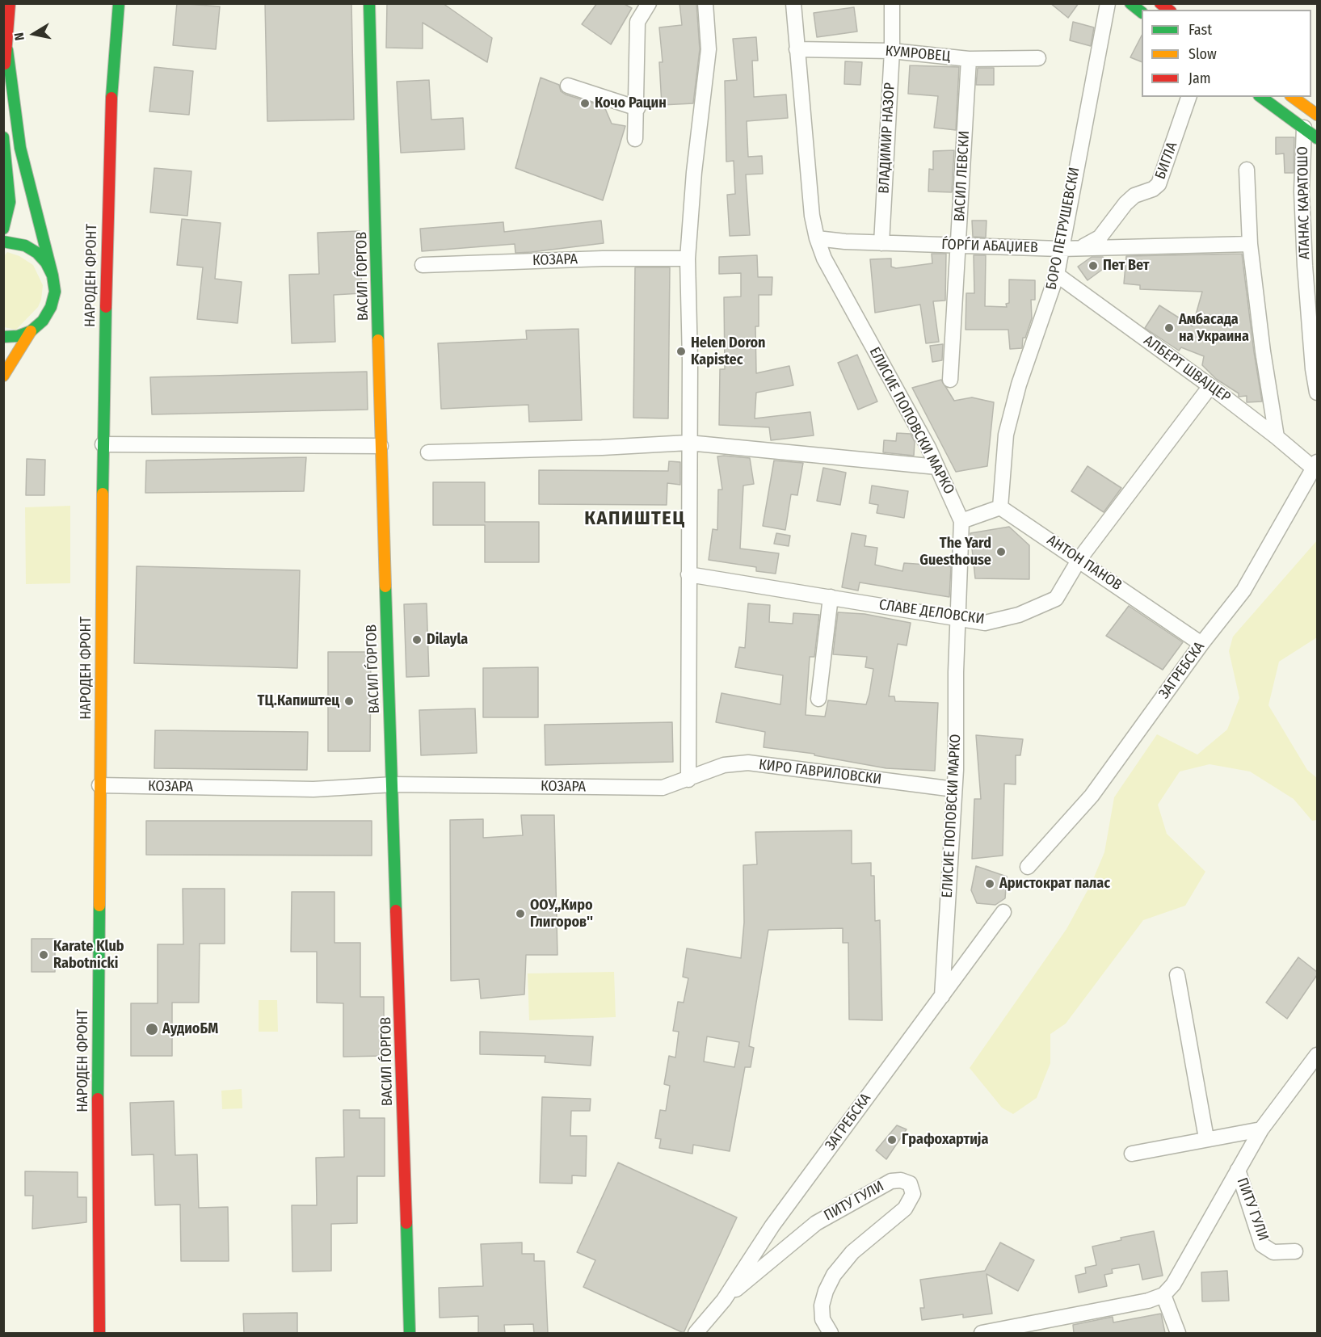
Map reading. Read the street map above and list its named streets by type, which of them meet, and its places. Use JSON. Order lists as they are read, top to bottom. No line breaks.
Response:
{"streets":{"street":["КУМРОВЕЦ","ВЛАДИМИР НАЗОР","БИГЛА","ВАСИЛ ЛЕВСКИ","АТАНАС КАРАТОШО","БОРО ПЕТРУШЕВСКИ","ЃОРЃИ АБАЏИЕВ","КОЗАРА","НАРОДЕН ФРОНТ","ВАСИЛ ЃОРГОВ","АЛБЕРТ ШВАЈЦЕР","ЕЛИСИЕ ПОПОВСКИ МАРКО","АНТОН ПАНОВ","СЛАВЕ ДЕЛОВСКИ","ЗАГРЕБСКА","КИРО ГАВРИЛОВСКИ","ПИТУ ГУЛИ"]},"crossings":[["КУМРОВЕЦ","ВЛАДИМИР НАЗОР"],["КУМРОВЕЦ","ВАСИЛ ЛЕВСКИ"],["КУМРОВЕЦ","ЕЛИСИЕ ПОПОВСКИ МАРКО"],["ВЛАДИМИР НАЗОР","ЃОРЃИ АБАЏИЕВ"],["БИГЛА","ЃОРЃИ АБАЏИЕВ"],["ВАСИЛ ЛЕВСКИ","ЃОРЃИ АБАЏИЕВ"],["БОРО ПЕТРУШЕВСКИ","ЃОРЃИ АБАЏИЕВ"],["БОРО ПЕТРУШЕВСКИ","АЛБЕРТ ШВАЈЦЕР"],["БОРО ПЕТРУШЕВСКИ","АНТОН ПАНОВ"],["ЃОРЃИ АБАЏИЕВ","ЕЛИСИЕ ПОПОВСКИ МАРКО"],["КОЗАРА","НАРОДЕН ФРОНТ"],["КОЗАРА","ВАСИЛ ЃОРГОВ"],["КОЗАРА","КИРО ГАВРИЛОВСКИ"],["АЛБЕРТ ШВАЈЦЕР","СЛАВЕ ДЕЛОВСКИ"],["АЛБЕРТ ШВАЈЦЕР","ЗАГРЕБСКА"],["ЕЛИСИЕ ПОПОВСКИ МАРКО","СЛАВЕ ДЕЛОВСКИ"],["ЕЛИСИЕ ПОПОВСКИ МАРКО","ЗАГРЕБСКА"],["ЕЛИСИЕ ПОПОВСКИ МАРКО","КИРО ГАВРИЛОВСКИ"],["АНТОН ПАНОВ","СЛАВЕ ДЕЛОВСКИ"],["АНТОН ПАНОВ","ЗАГРЕБСКА"],["ЗАГРЕБСКА","ПИТУ ГУЛИ"]],"districts":["КАПИШТЕЦ"],"places":["Кочо Рацин","Пет Вет","Амбасада на Украина","Helen Doron Kapistec","The Yard Guesthouse","Dilayla","ТЦ.Капиштец","Аристократ палас","ООУ,,Киро Глигоров''","Karate Klub Rabotnicki","АудиоБМ","Графохартија"],"legend":["Fast","Slow","Jam"],"north":"left"}
